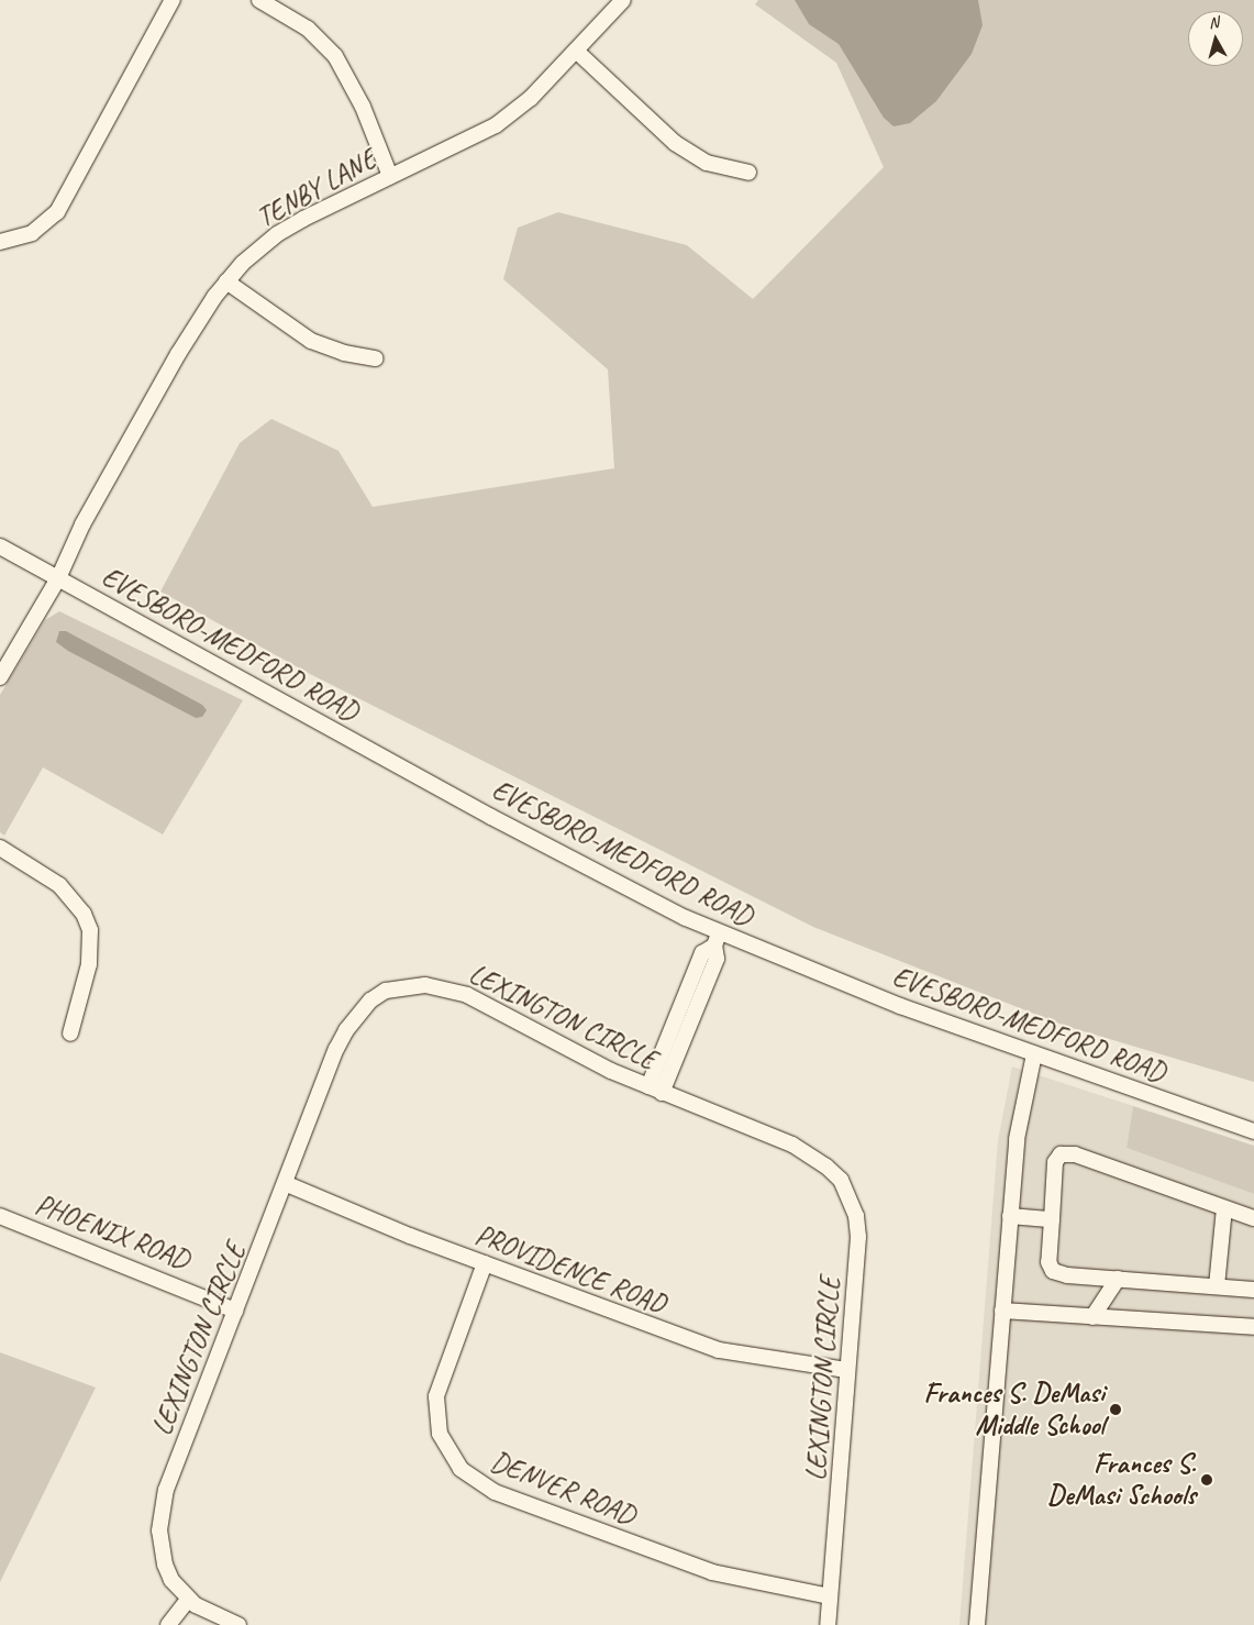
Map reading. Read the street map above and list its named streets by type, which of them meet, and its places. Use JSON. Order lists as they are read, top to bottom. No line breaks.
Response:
{"streets":{"street":["TENBY LANE","EVESBORO-MEDFORD ROAD","LEXINGTON CIRCLE","PHOENIX ROAD","PROVIDENCE ROAD","DENVER ROAD"]},"crossings":[["TENBY LANE","EVESBORO-MEDFORD ROAD"],["LEXINGTON CIRCLE","PHOENIX ROAD"],["LEXINGTON CIRCLE","PROVIDENCE ROAD"],["LEXINGTON CIRCLE","DENVER ROAD"],["PROVIDENCE ROAD","DENVER ROAD"]],"places":["Frances S. DeMasi Middle School","Frances S. DeMasi Schools"],"north":"top"}
